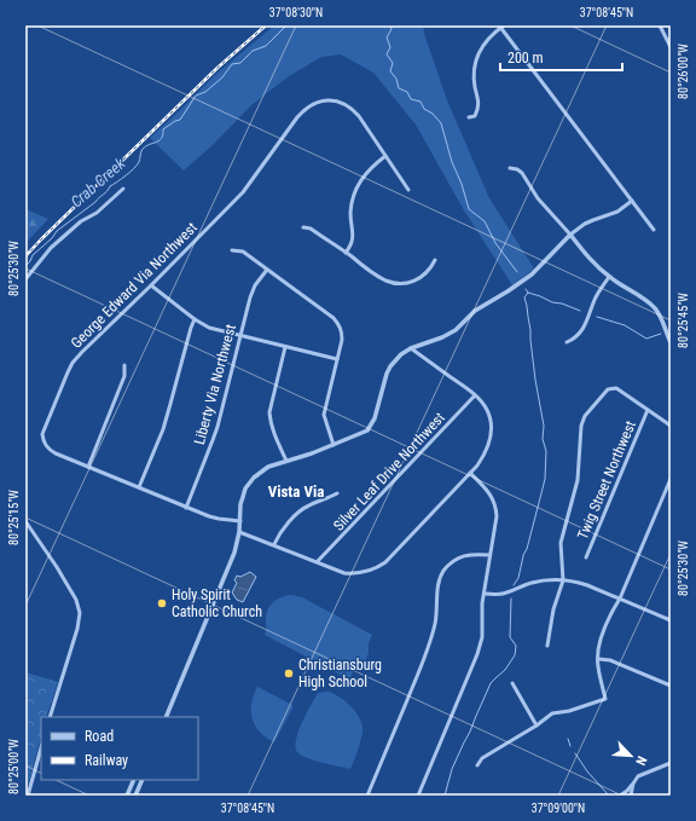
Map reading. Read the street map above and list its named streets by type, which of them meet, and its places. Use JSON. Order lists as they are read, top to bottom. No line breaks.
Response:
{"streets":{"street":["George Edward Via Northwest","Liberty Via Northwest","Silver Leaf Drive Northwest","Twig Street Northwest"]},"crossings":[["George Edward Via Northwest","Liberty Via Northwest"]],"districts":["Vista Via"],"water":["Crab Creek"],"places":["Holy Spirit Catholic Church","Christiansburg High School"],"legend":["Road","Railway"],"scale_bar":"200 m","north":"bottom right","coordinates":["37°08'30\"N","37°08'45\"N","80°26'00\"W","80°25'30\"W","80°25'45\"W","80°25'15\"W","80°25'00\"W","37°09'00\"N"]}
